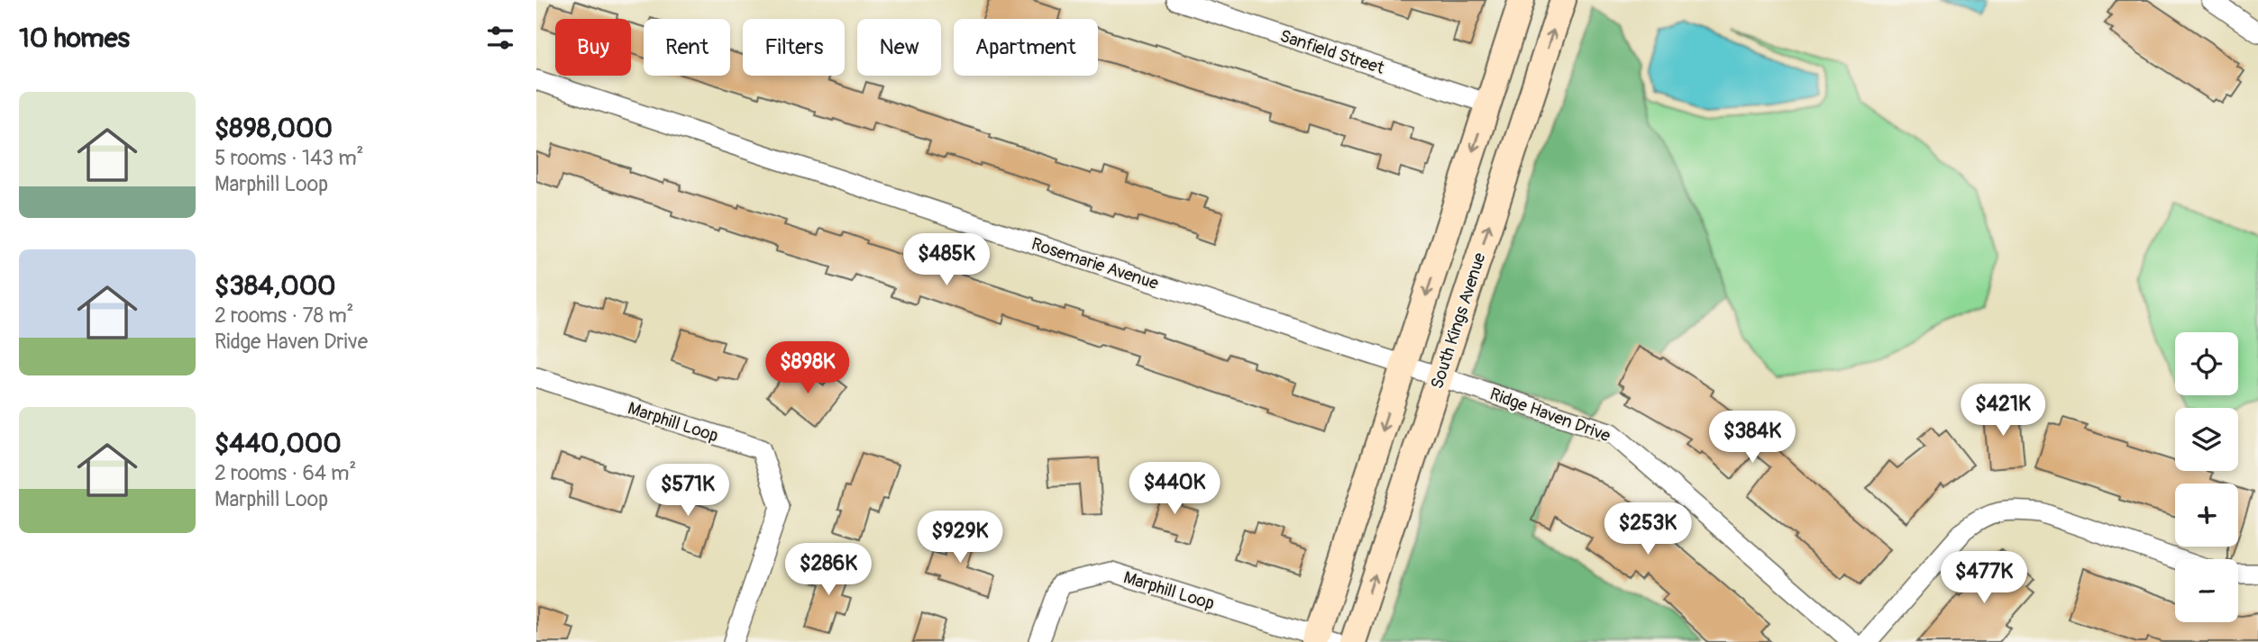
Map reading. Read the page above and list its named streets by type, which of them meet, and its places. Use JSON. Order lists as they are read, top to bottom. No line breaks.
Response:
{"streets":{"main road":["South Kings Avenue"],"street":["Sanfield Street","Rosemarie Avenue","Ridge Haven Drive","Marphill Loop"]},"crossings":[["Rosemarie Avenue","South Kings Avenue"],["Rosemarie Avenue","Ridge Haven Drive"],["South Kings Avenue","Ridge Haven Drive"]],"page":{"heading":"10 homes","chip":["Buy","Rent","Filters","New","Apartment"],"list":[{"name":"$898,000","note":"5 rooms · 143 m² · Marphill Loop"},{"name":"$384,000","note":"2 rooms · 78 m² · Ridge Haven Drive"},{"name":"$440,000","note":"2 rooms · 64 m² · Marphill Loop"}],"price":["$485K","$898K","$421K","$384K","$440K","$571K","$253K","$929K","$286K","$477K"],"map_buttons":["+","−"]}}
